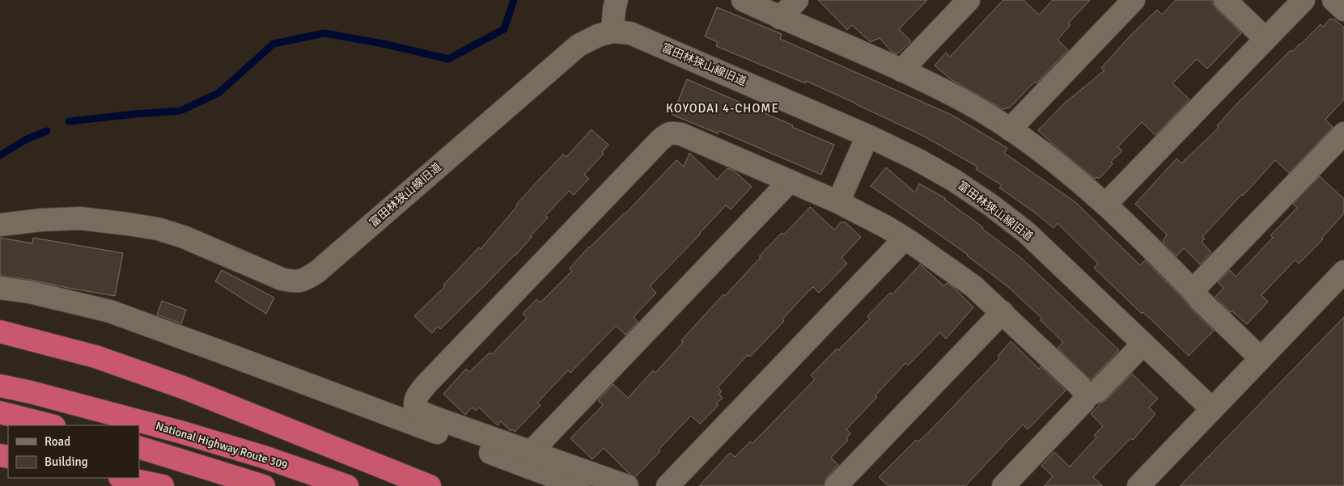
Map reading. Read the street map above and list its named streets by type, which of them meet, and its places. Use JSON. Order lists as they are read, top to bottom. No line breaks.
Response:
{"streets":{"highway":["National Highway Route 309"],"street":["富田林狭山線旧道"]},"districts":["KOYODAI 4-CHOME"],"legend":["Road","Building"]}
